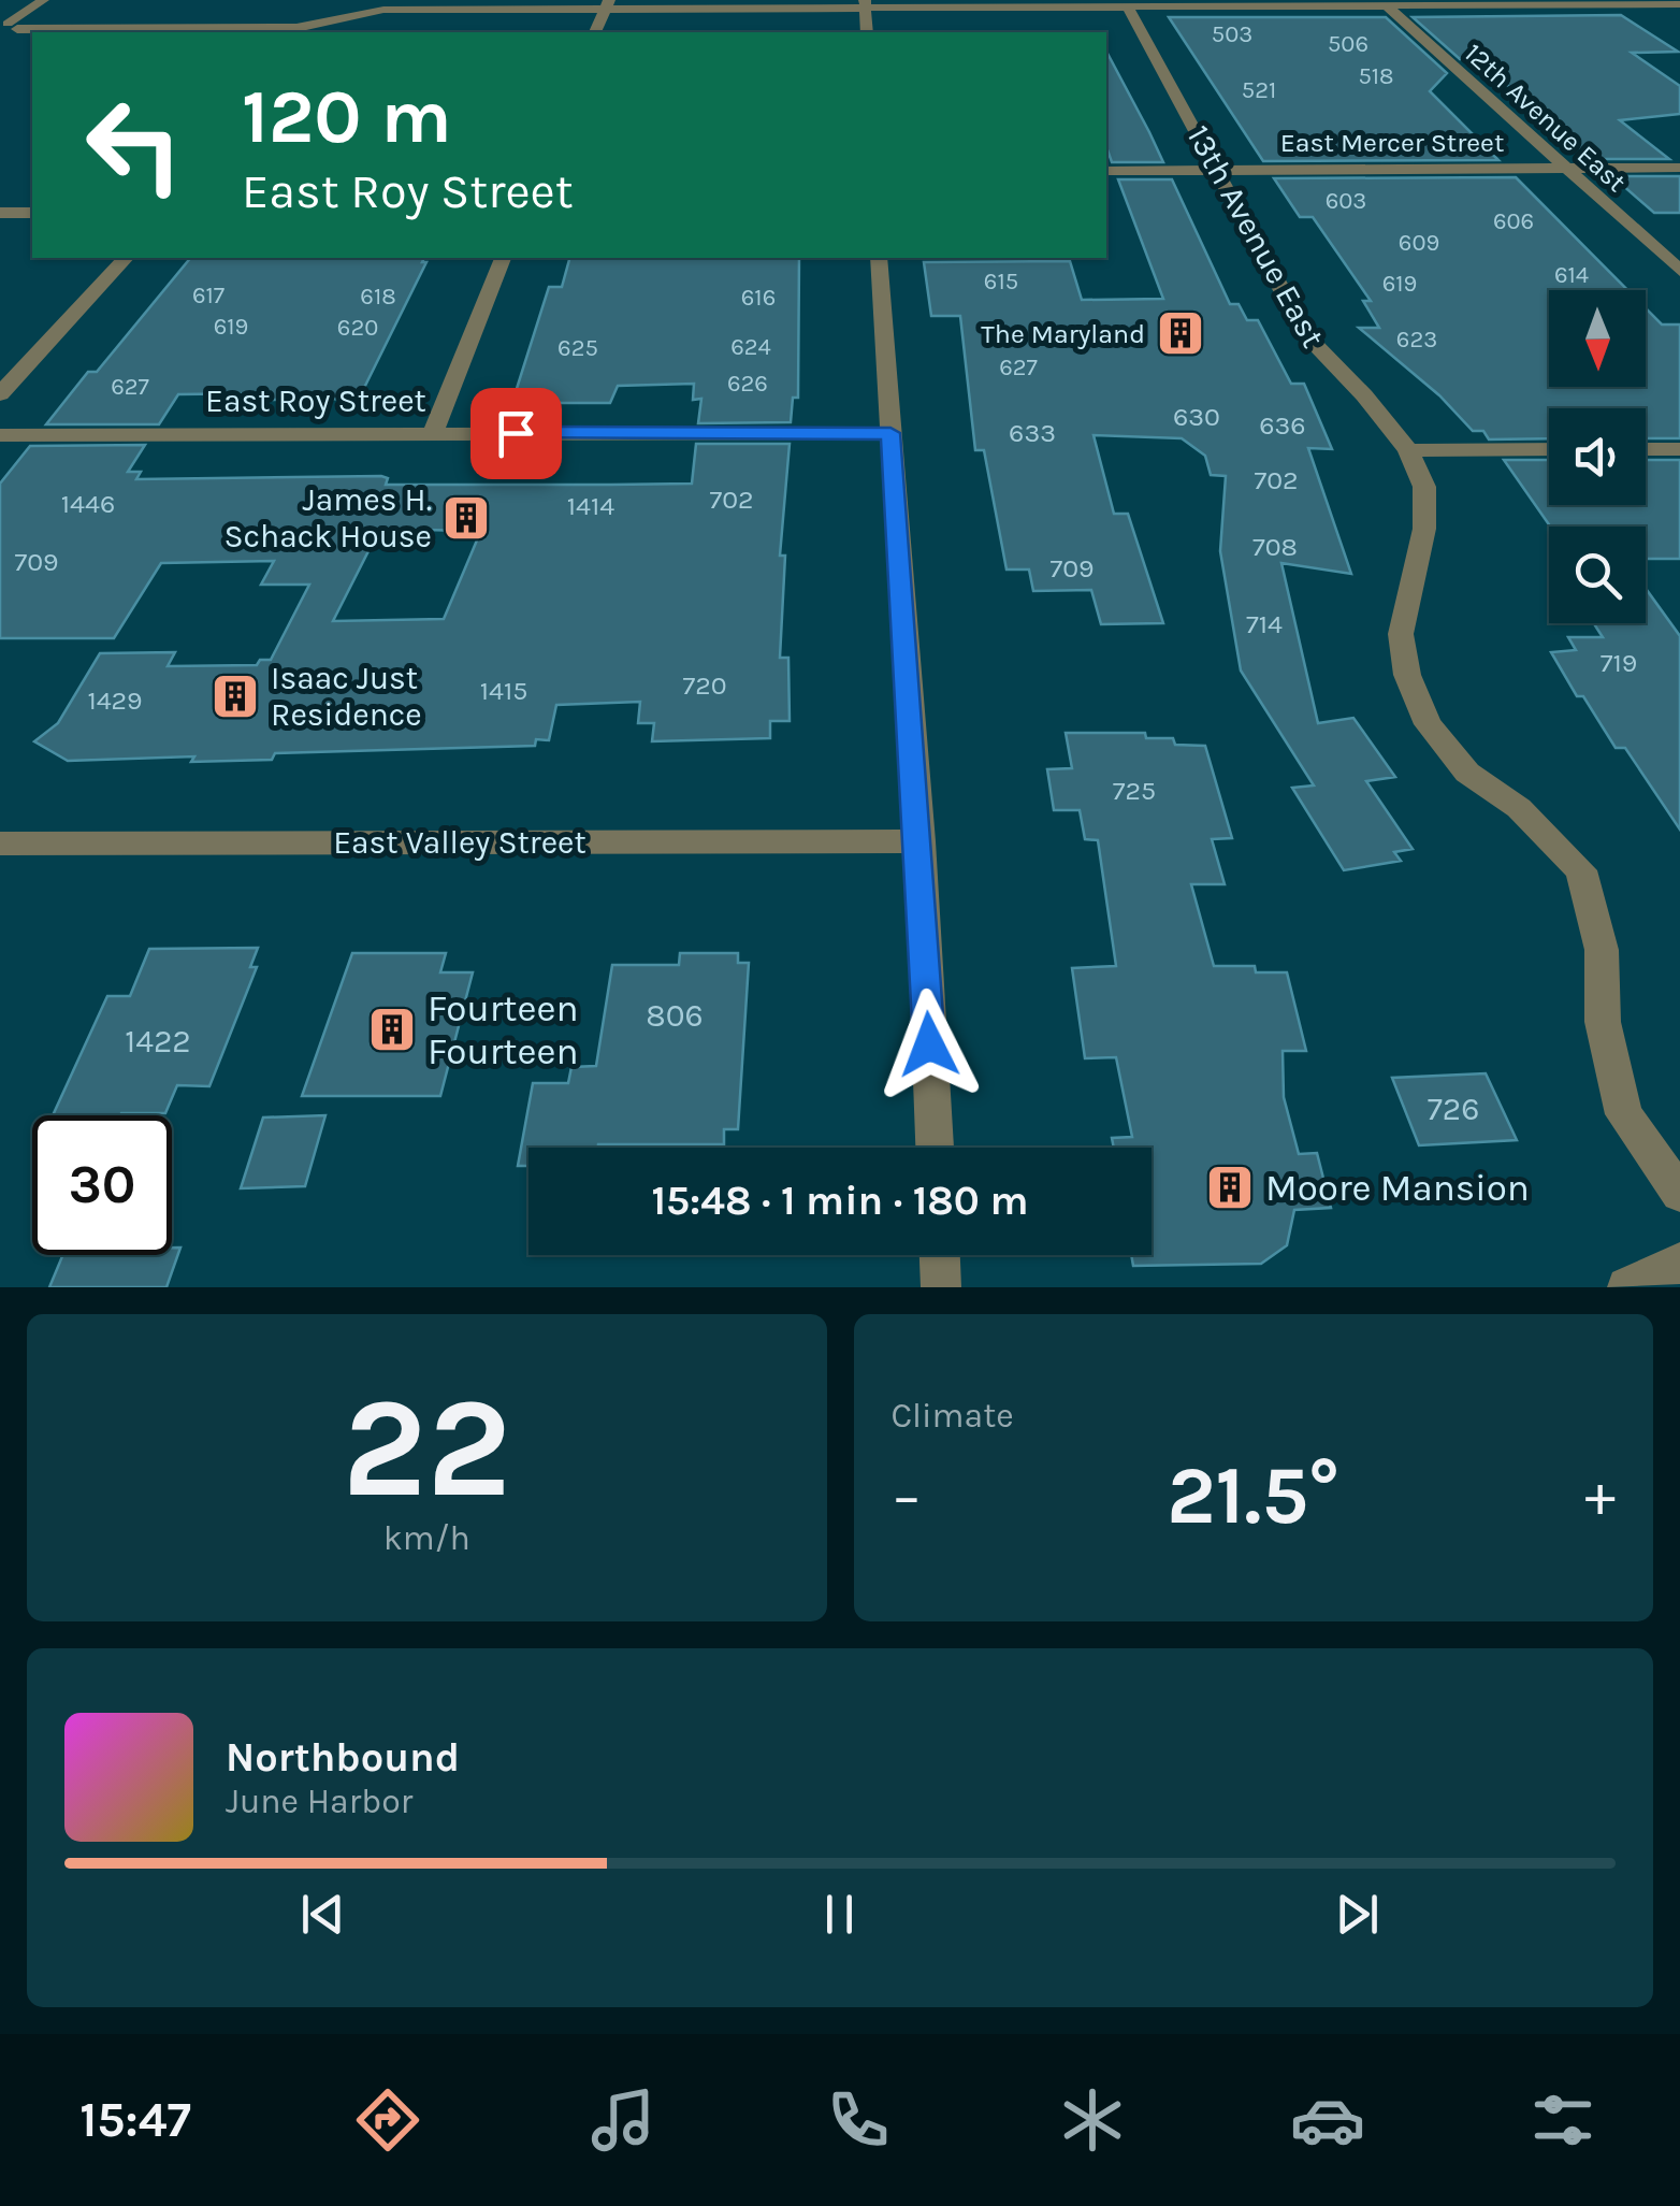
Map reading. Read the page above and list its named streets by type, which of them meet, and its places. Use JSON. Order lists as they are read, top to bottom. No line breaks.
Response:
{"streets":{"street":["12th Avenue East","East Mercer Street","13th Avenue East","East Roy Street","East Valley Street"]},"crossings":[["12th Avenue East","East Mercer Street"],["East Mercer Street","13th Avenue East"]],"places":{"building":["The Maryland","James H. Schack House","Isaac Just Residence","Fourteen Fourteen","Moore Mansion"]},"house_numbers":["503","506","518","521","603","606","609","614","615","619","617","618","616","619","620","623","624","625","627","626","627","630","636","633","702","702","1446","1414","708","709","709","714","719","720","1415","1429","725","806","1422","726"],"north":"bottom","page":{"turn":["120 m","East Roy Street"],"limit":"30","trip":"15:48 · 1 min · 180 m","tile":[["22","km/h"],"Climate"],"heat":["−","21.5°","+"],"song":["Northbound","June Harbor"],"tabs":"15:47"}}
